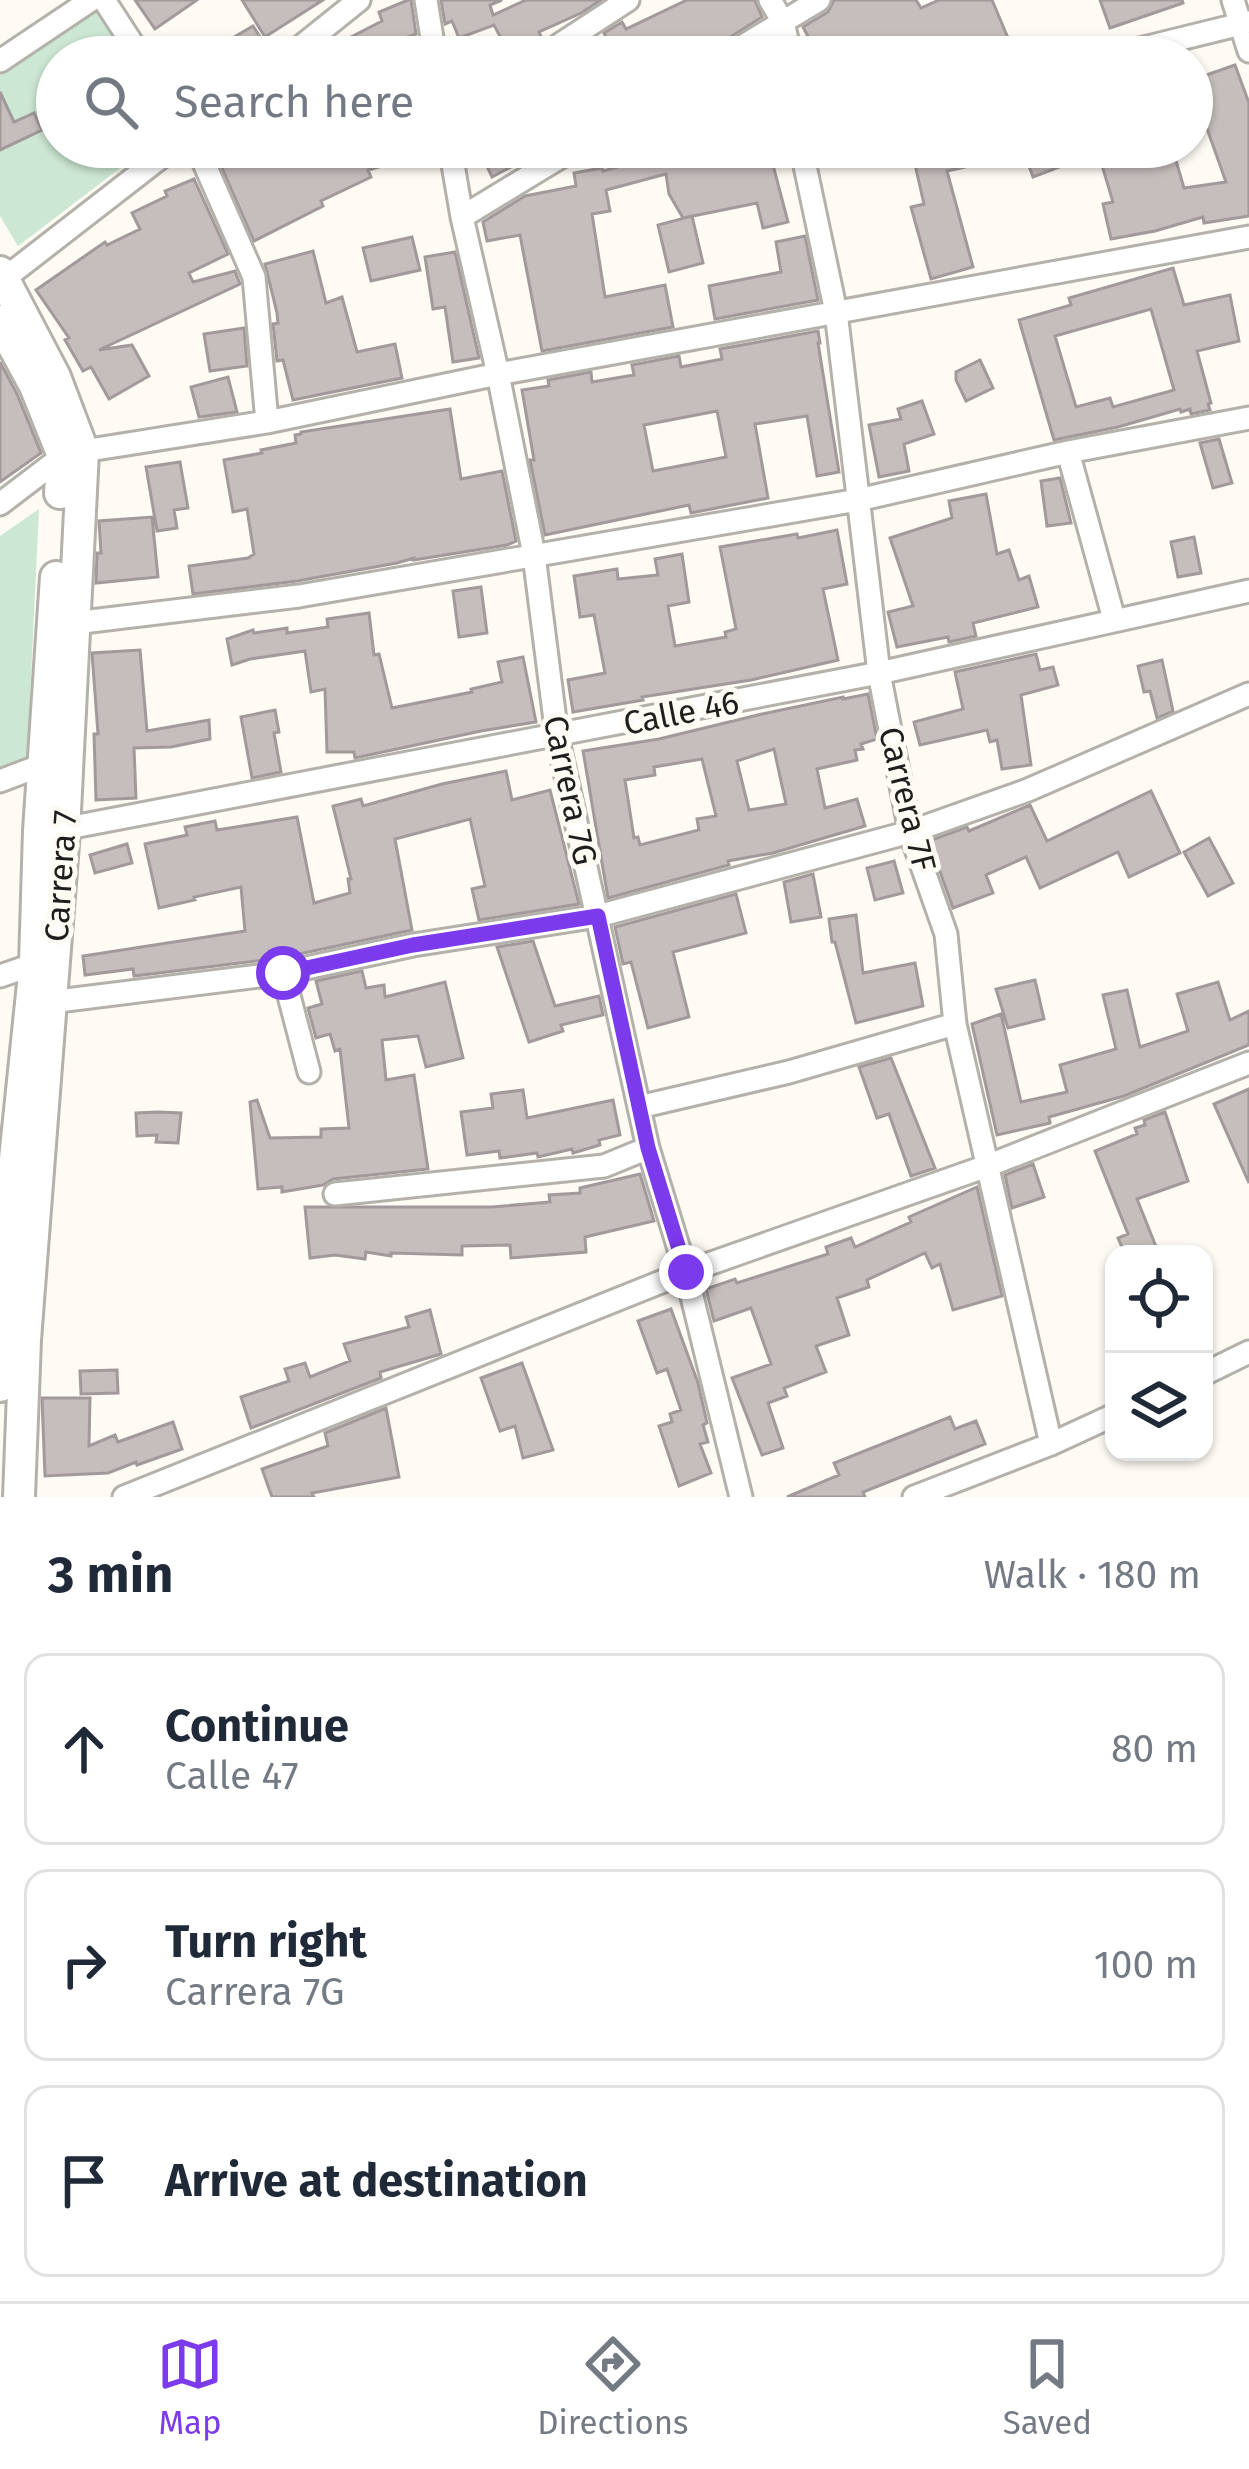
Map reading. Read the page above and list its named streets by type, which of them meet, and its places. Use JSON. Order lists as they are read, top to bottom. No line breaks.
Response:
{"streets":{"street":["Calle 46","Carrera 7G","Carrera 7F","Carrera 7"]},"crossings":[["Calle 46","Carrera 7G"],["Calle 46","Carrera 7F"],["Calle 46","Carrera 7"]],"page":{"search":"Search here","heading":["3 min","Walk · 180 m"],"list":[["Continue","Calle 47","80 m"],["Turn right","Carrera 7G","100 m"],"Arrive at destination"],"nav":["Map","Directions","Saved"]}}
